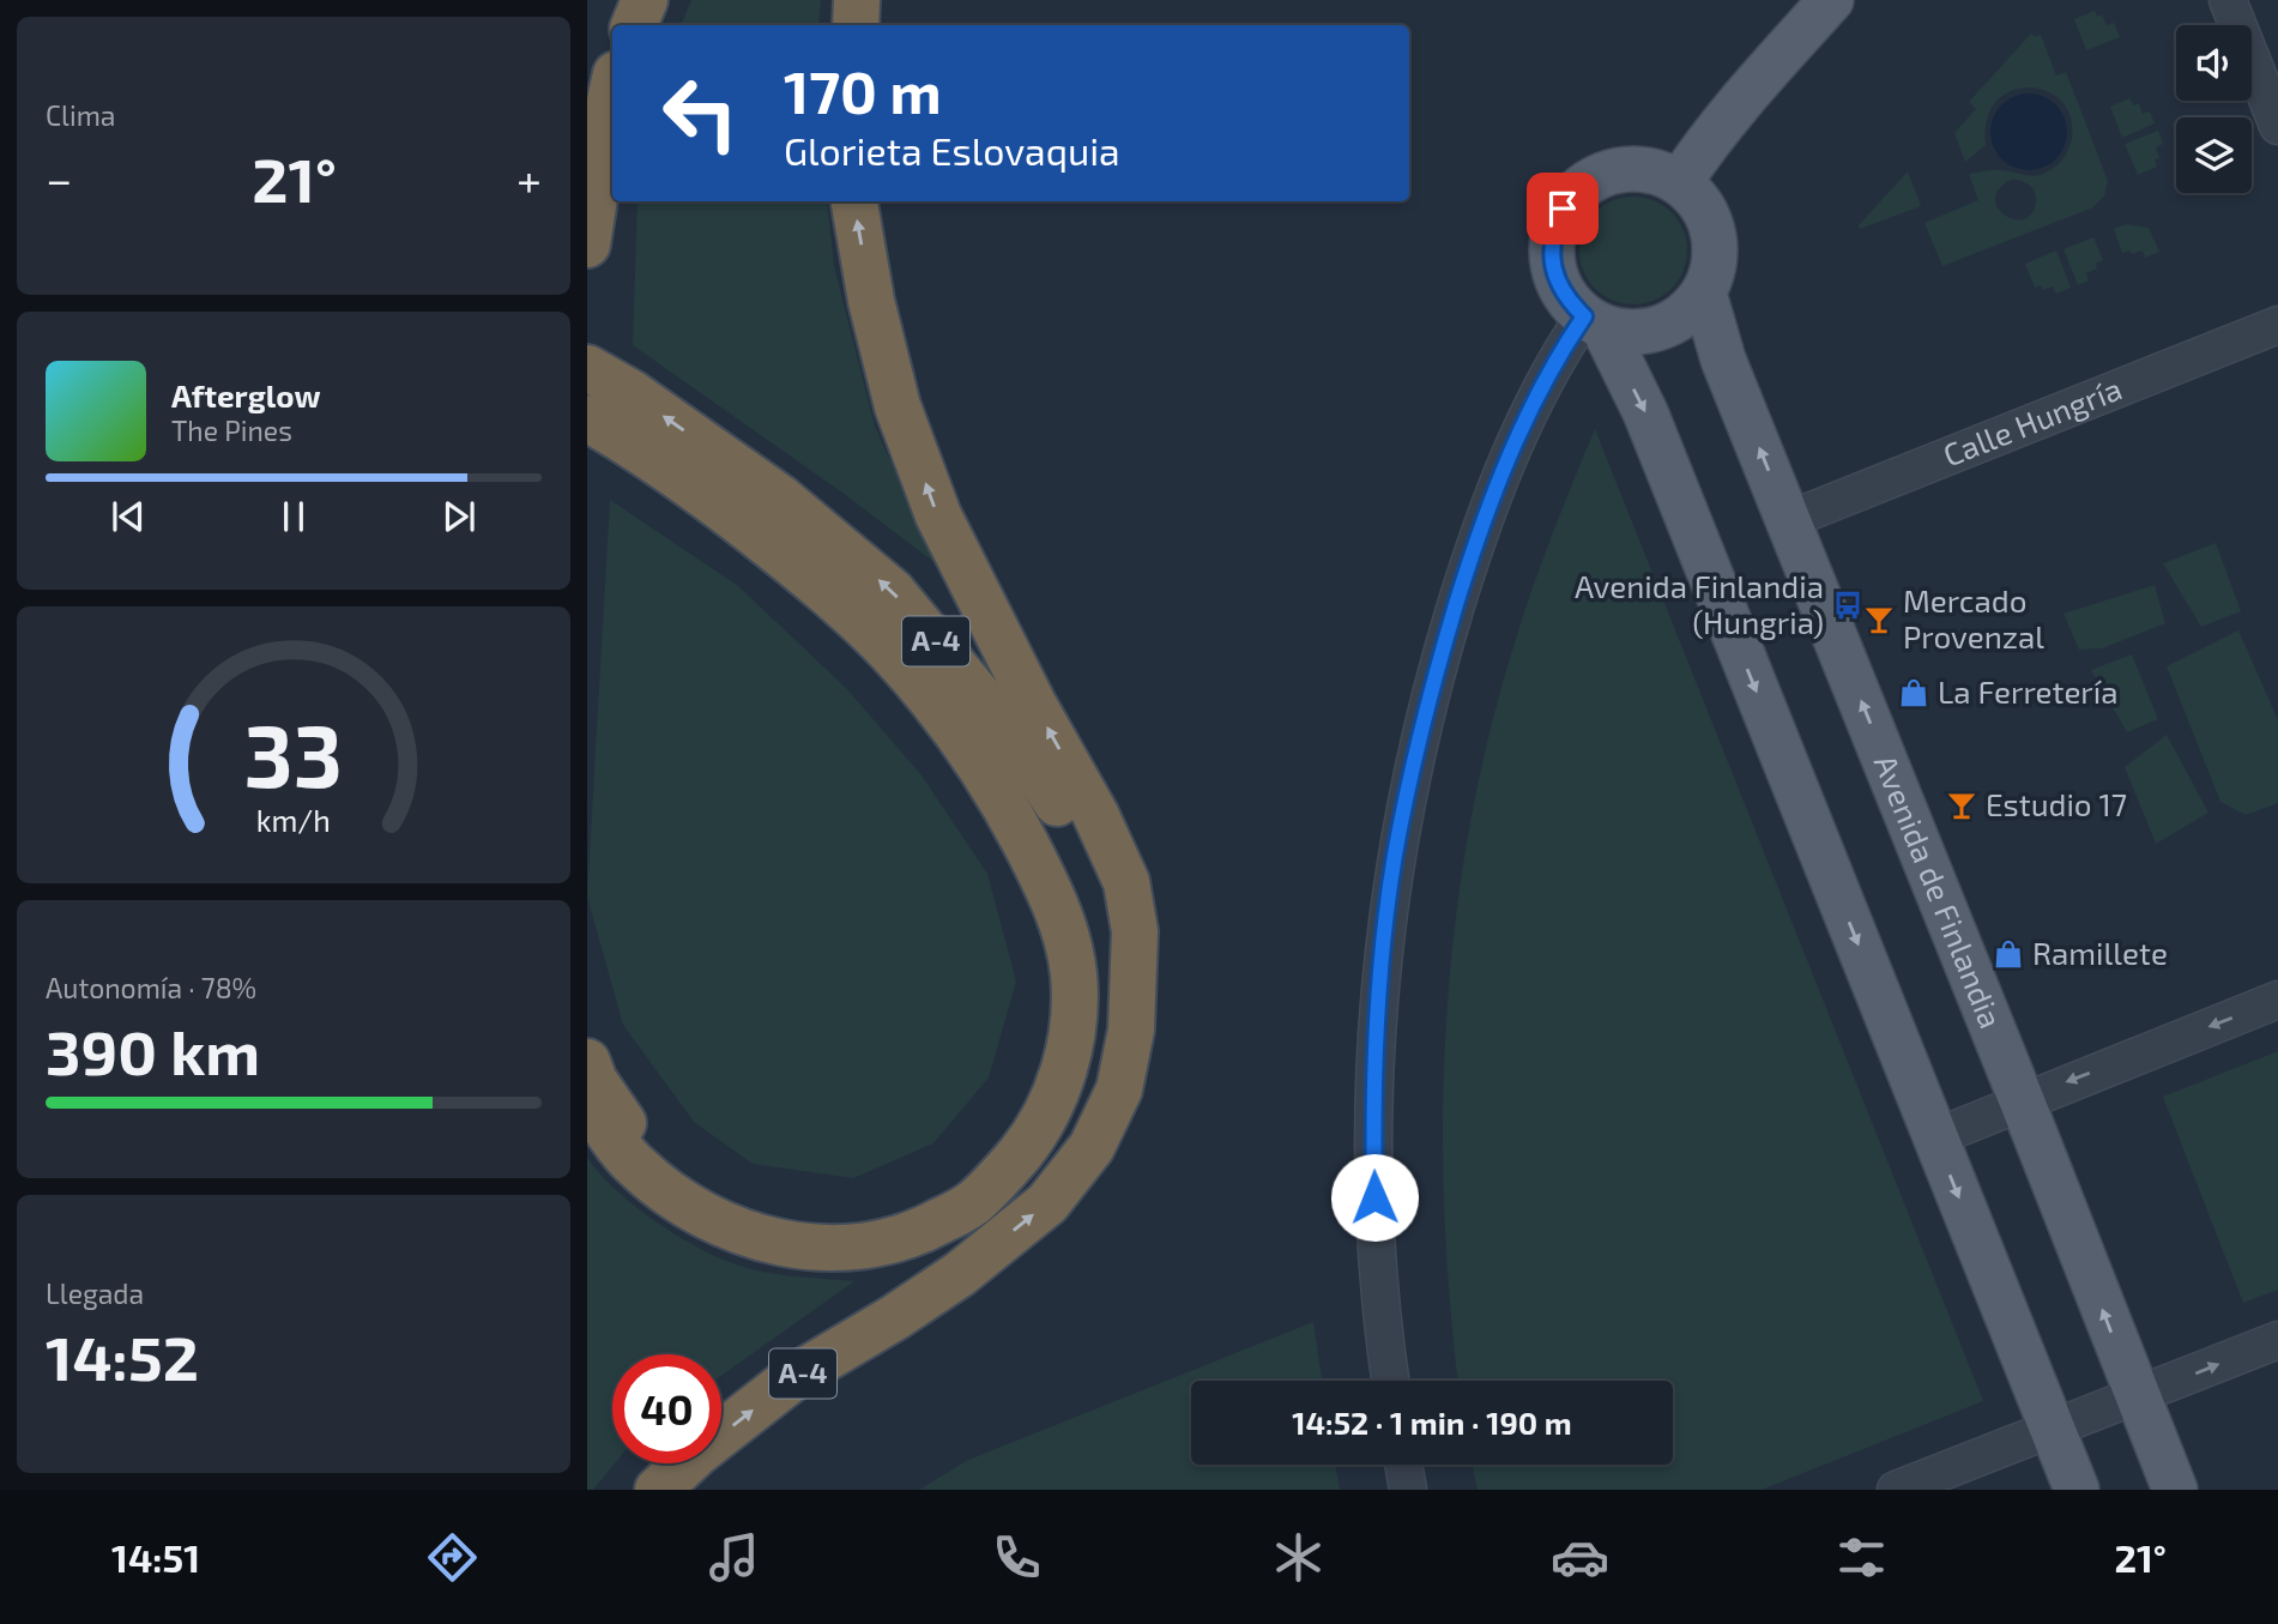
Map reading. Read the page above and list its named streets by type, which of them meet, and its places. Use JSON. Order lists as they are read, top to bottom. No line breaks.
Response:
{"streets":{"highway":["A-4"],"main road":["Avenida de Finlandia"],"street":["Calle Hungría"]},"crossings":[["Calle Hungría","Avenida de Finlandia"]],"places":{"bus stop":["Avenida Finlandia (Hungria)"],"bar":["Mercado Provenzal","Estudio 17"],"shop":["La Ferretería","Ramillete"]},"page":{"tile":["Clima",["Autonomía · 78%","390 km"],["Llegada","14:52"]],"turn":["170 m","Glorieta Eslovaquia"],"heat":["−","21°","+"],"song":["Afterglow","The Pines"],"limit":"40","trip":"14:52 · 1 min · 190 m","tabs":["14:51","21°"],"gauge":["33","km/h"]}}
